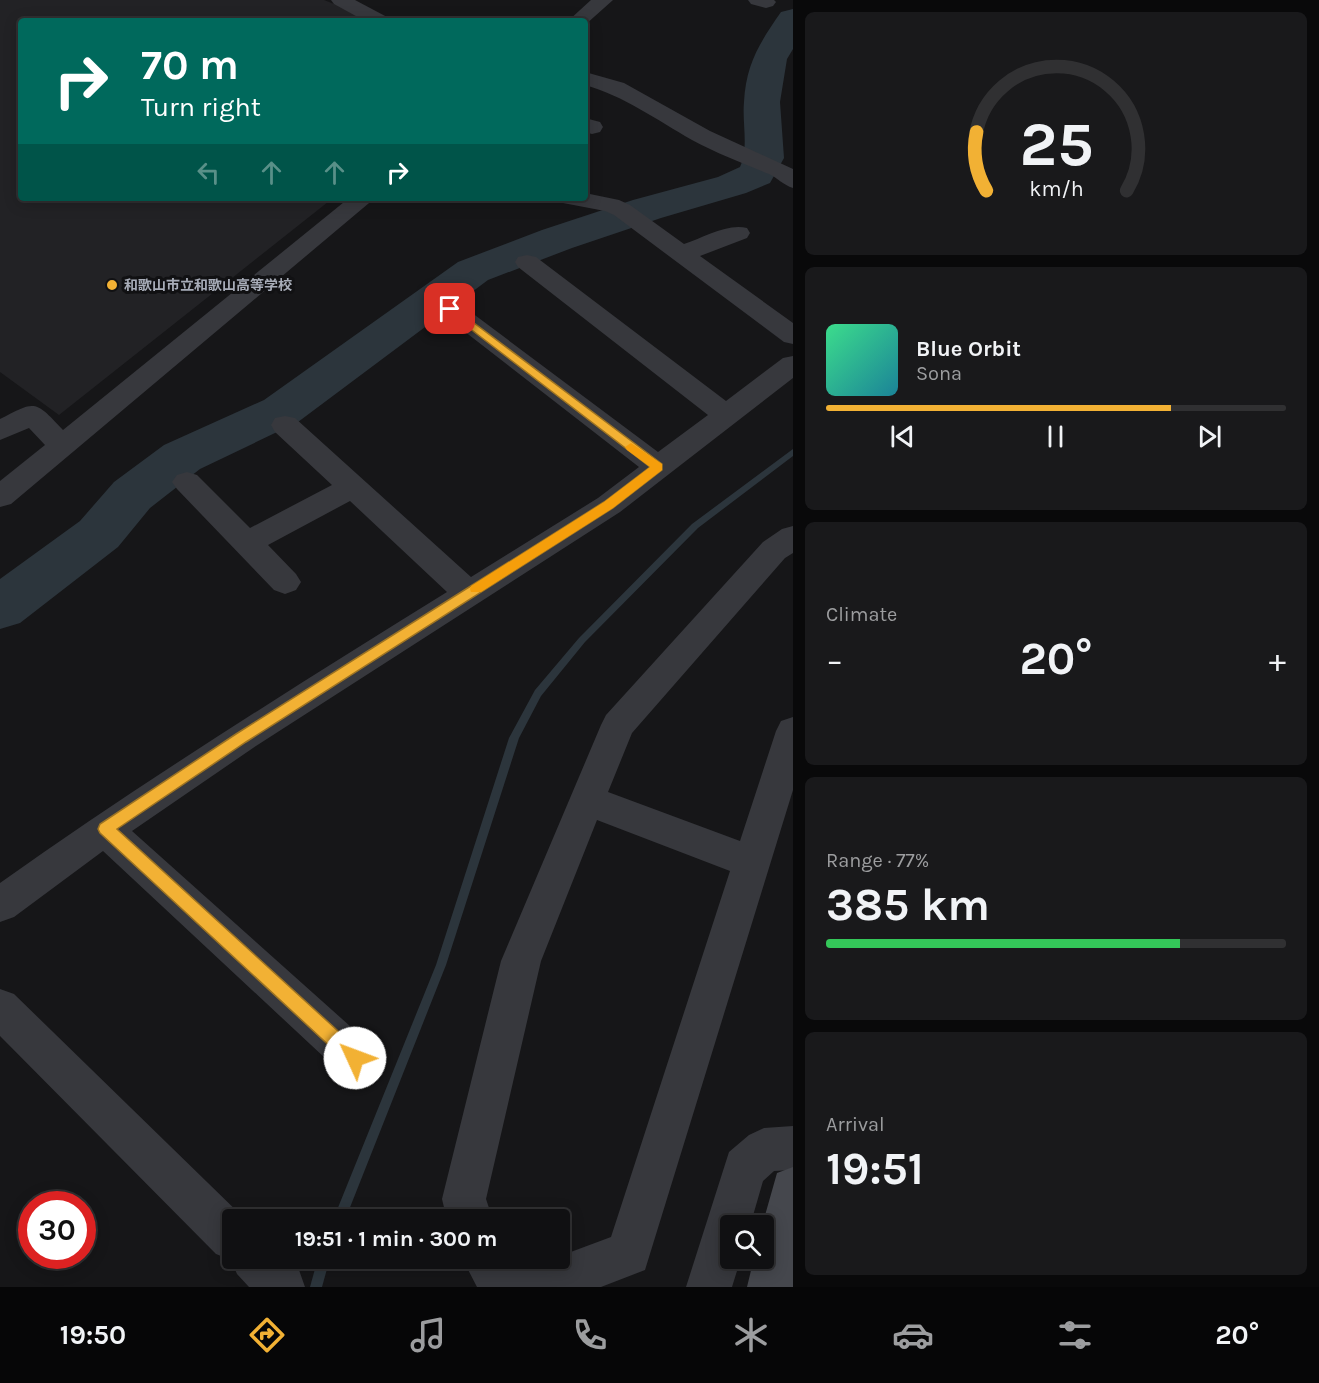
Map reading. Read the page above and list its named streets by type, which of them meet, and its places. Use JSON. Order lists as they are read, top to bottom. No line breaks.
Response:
{"places":["和歌山市立和歌山高等学校"],"page":{"turn":["70 m","Turn right"],"song":["Blue Orbit","Sona"],"tile":["Climate",["Range · 77%","385 km"],["Arrival","19:51"]],"heat":["−","20°","+"],"limit":"30","trip":"19:51 · 1 min · 300 m","tabs":["19:50","20°"],"gauge":["25","km/h"]}}
